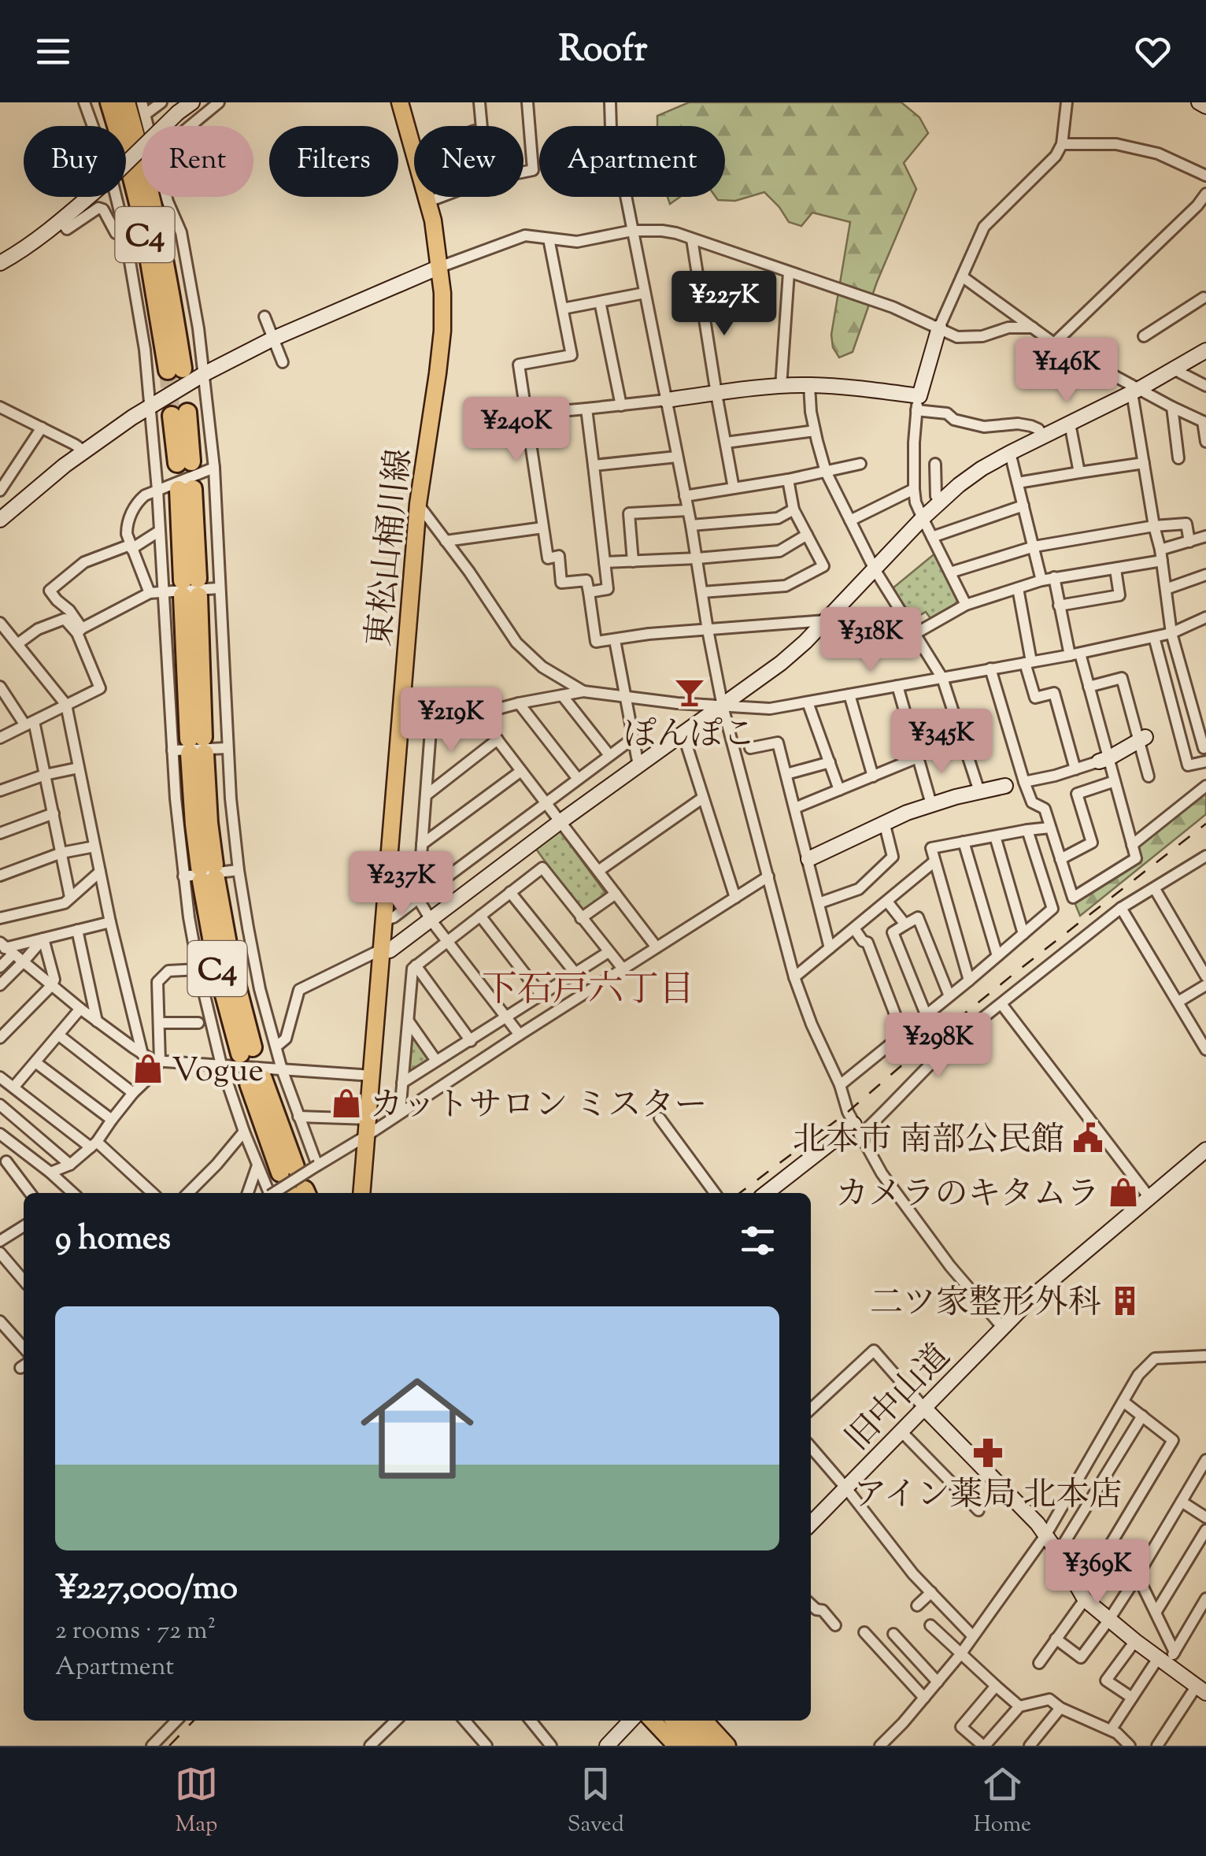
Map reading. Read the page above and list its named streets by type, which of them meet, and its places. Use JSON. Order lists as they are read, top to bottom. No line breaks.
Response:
{"streets":{"highway":["C4"],"main road":["東松山桶川線"],"street":["旧中山道"]},"districts":["下石戸六丁目"],"places":{"bar":["ぽんぽこ"],"shop":["Vogue","カットサロン ミスター","カメラのキタムラ"],"public building":["北本市 南部公民館"],"building":["二ツ家整形外科"],"pharmacy":["アイン薬局 北本店"]},"page":{"header":"Roofr","chip":["Buy","Rent","Filters","New","Apartment"],"price":["¥227K","¥146K","¥240K","¥318K","¥219K","¥345K","¥237K","¥298K","¥369K"],"heading":"9 homes","list":[{"name":"¥227,000/mo","note":"2 rooms · 72 m² · Apartment"}],"tabs":["Map","Saved","Home"]}}
